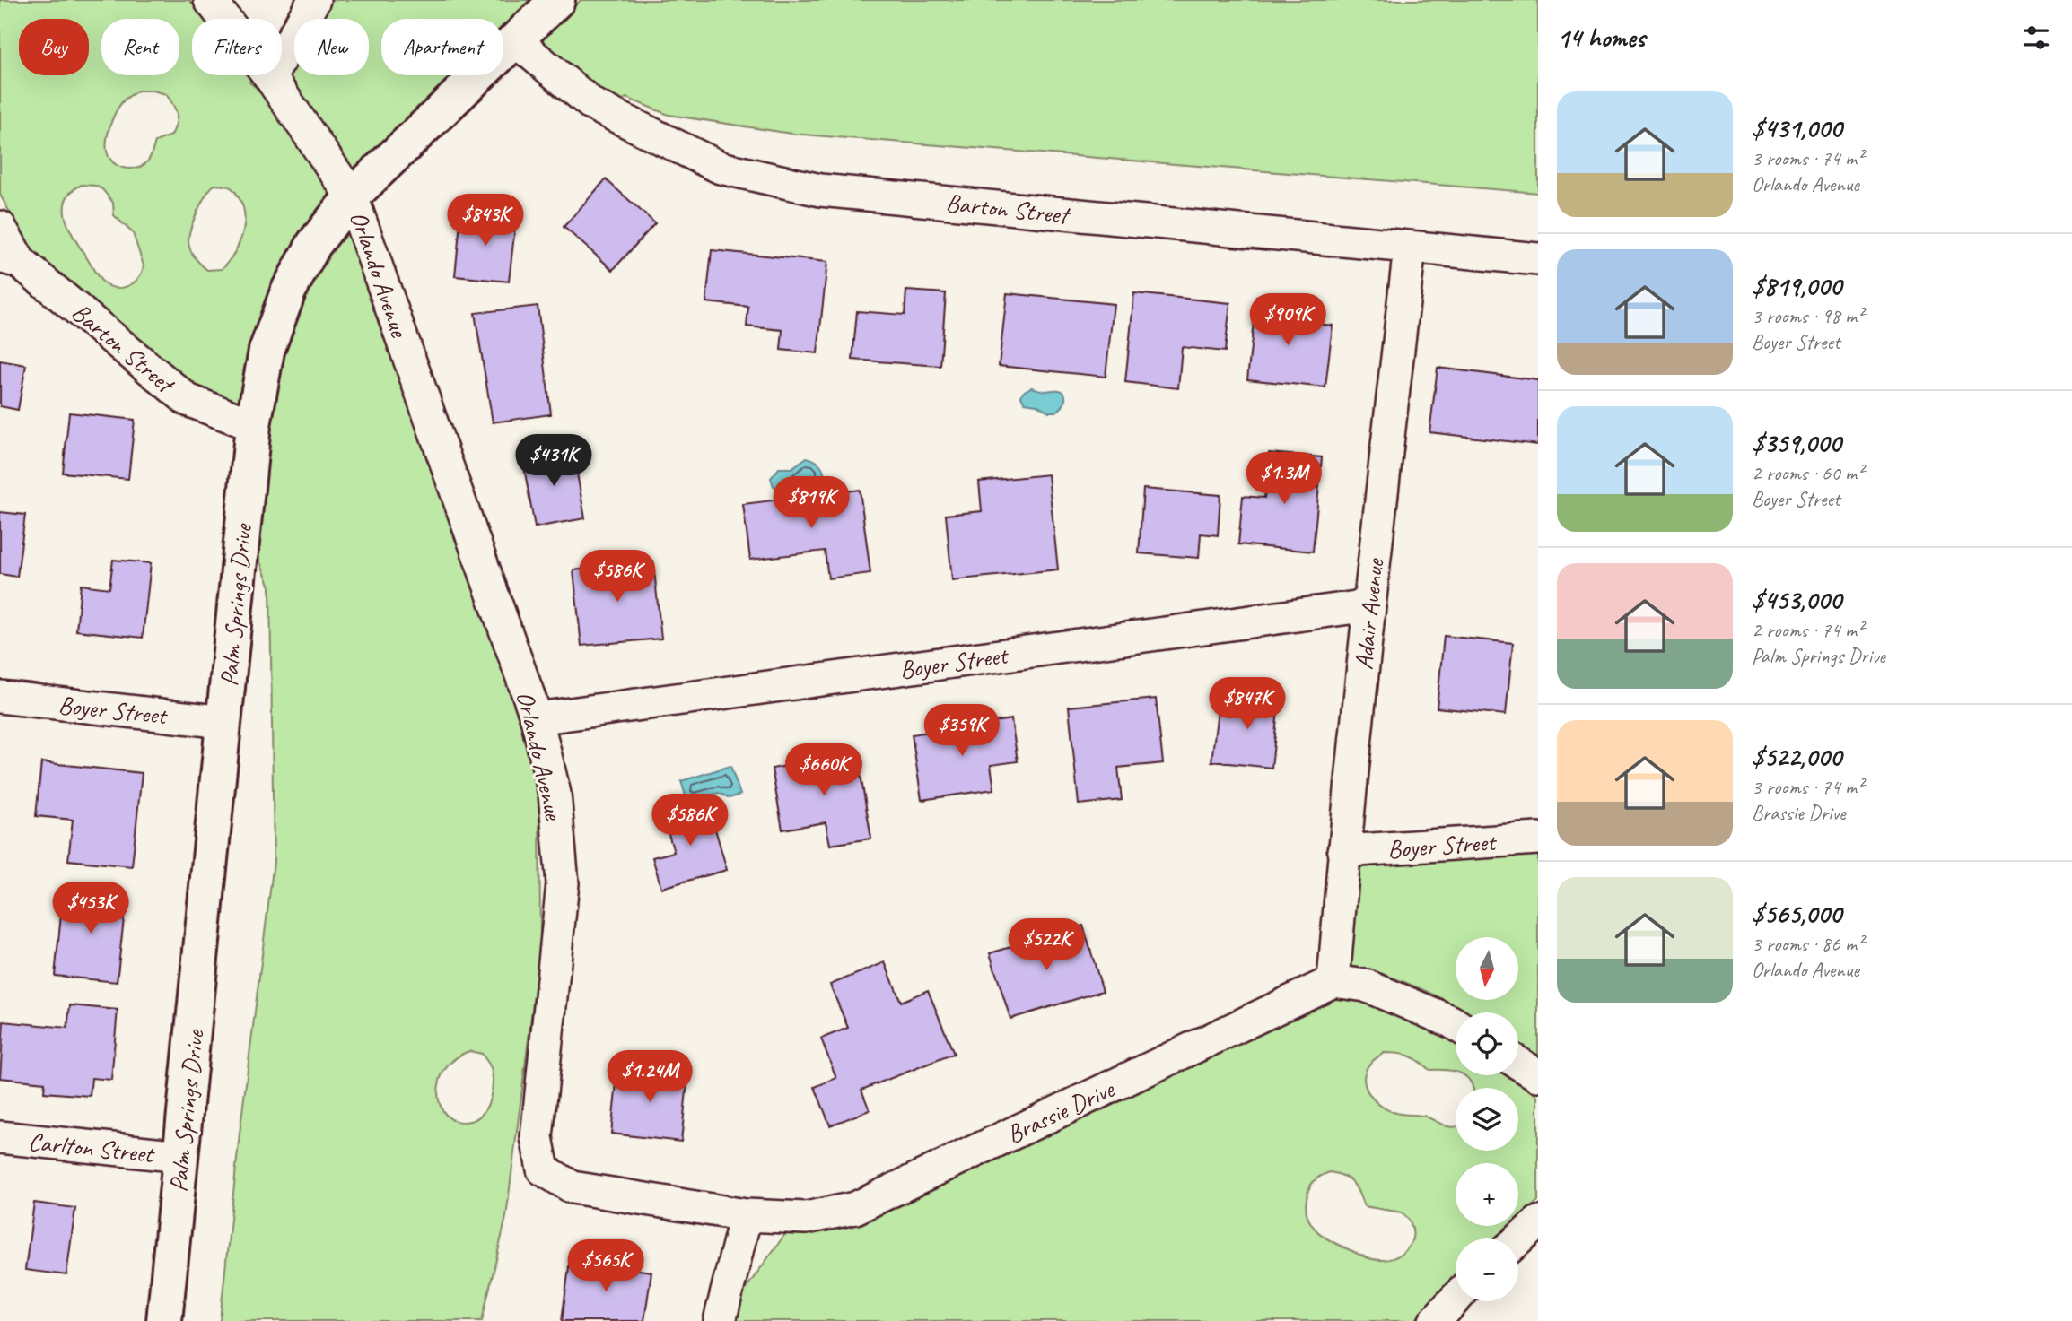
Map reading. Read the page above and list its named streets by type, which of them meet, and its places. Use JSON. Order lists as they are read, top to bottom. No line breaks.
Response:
{"streets":{"street":["Barton Street","Orlando Avenue","Palm Springs Drive","Adair Avenue","Boyer Street","Brassie Drive","Carlton Street"]},"crossings":[["Barton Street","Palm Springs Drive"],["Barton Street","Adair Avenue"],["Orlando Avenue","Palm Springs Drive"],["Orlando Avenue","Boyer Street"],["Orlando Avenue","Brassie Drive"],["Palm Springs Drive","Boyer Street"],["Palm Springs Drive","Carlton Street"],["Adair Avenue","Boyer Street"],["Adair Avenue","Brassie Drive"]],"north":"bottom","page":{"heading":"14 homes","chip":["Buy","Rent","Filters","New","Apartment"],"list":[{"name":"$431,000","note":"3 rooms · 74 m² · Orlando Avenue"},{"name":"$819,000","note":"3 rooms · 98 m² · Boyer Street"},{"name":"$359,000","note":"2 rooms · 60 m² · Boyer Street"},{"name":"$453,000","note":"2 rooms · 74 m² · Palm Springs Drive"},{"name":"$522,000","note":"3 rooms · 74 m² · Brassie Drive"},{"name":"$565,000","note":"3 rooms · 86 m² · Orlando Avenue"}],"price":["$843K","$909K","$431K","$1.3M","$819K","$586K","$847K","$359K","$660K","$586K","$453K","$522K","$1.24M","$565K"],"map_buttons":["+","−"]}}
